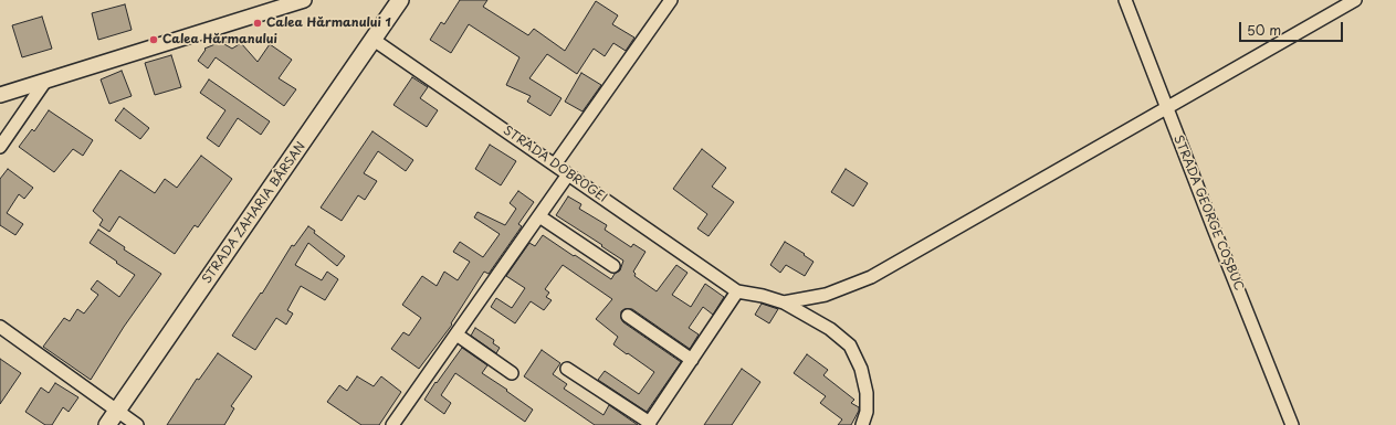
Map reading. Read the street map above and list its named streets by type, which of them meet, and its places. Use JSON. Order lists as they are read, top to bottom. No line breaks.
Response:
{"streets":{"main road":["STRADA ZAHARIA BÂRSAN"],"street":["STRADA DOBROGEI","STRADA GEORGE COȘBUC"]},"crossings":[["STRADA DOBROGEI","STRADA ZAHARIA BÂRSAN"]],"places":["Calea Hărmanului 1","Calea Hărmanului"],"scale_bar":"50 m"}
